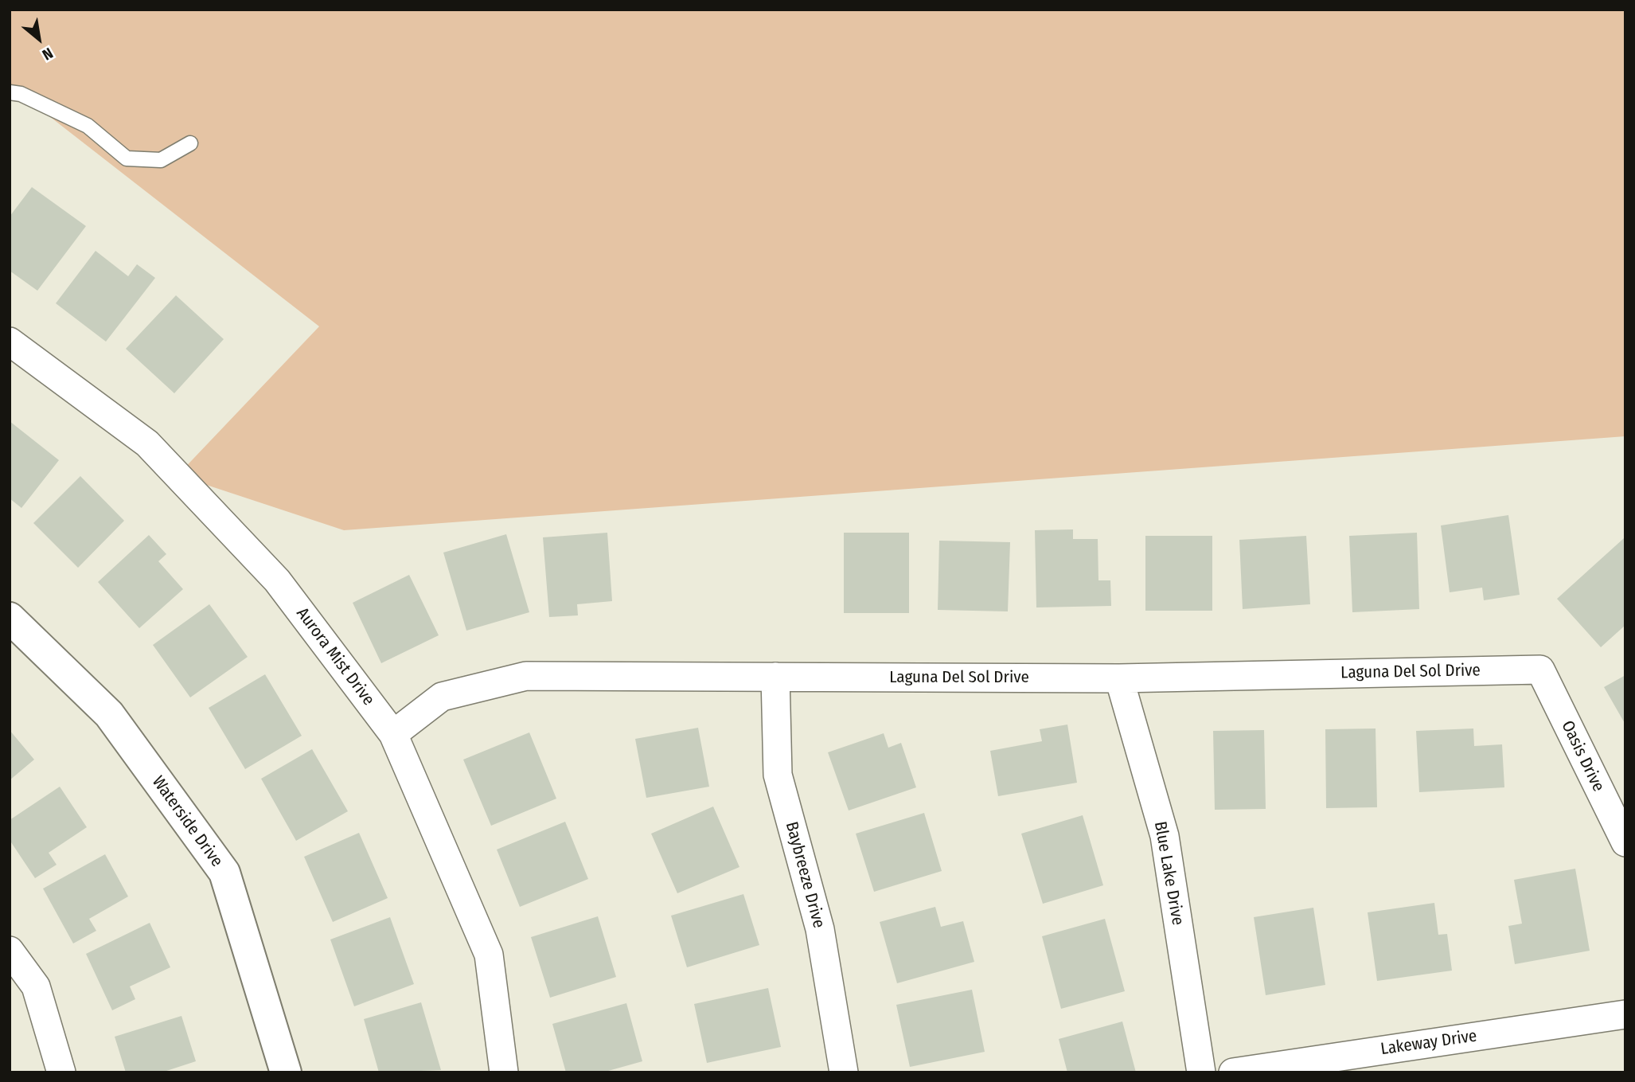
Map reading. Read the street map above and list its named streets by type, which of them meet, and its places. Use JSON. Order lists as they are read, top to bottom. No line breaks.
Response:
{"streets":{"street":["Aurora Mist Drive","Laguna Del Sol Drive","Oasis Drive","Waterside Drive","Blue Lake Drive","Baybreeze Drive","Lakeway Drive"]},"crossings":[["Aurora Mist Drive","Laguna Del Sol Drive"],["Laguna Del Sol Drive","Oasis Drive"],["Laguna Del Sol Drive","Blue Lake Drive"],["Laguna Del Sol Drive","Baybreeze Drive"]],"north":"bottom right"}
